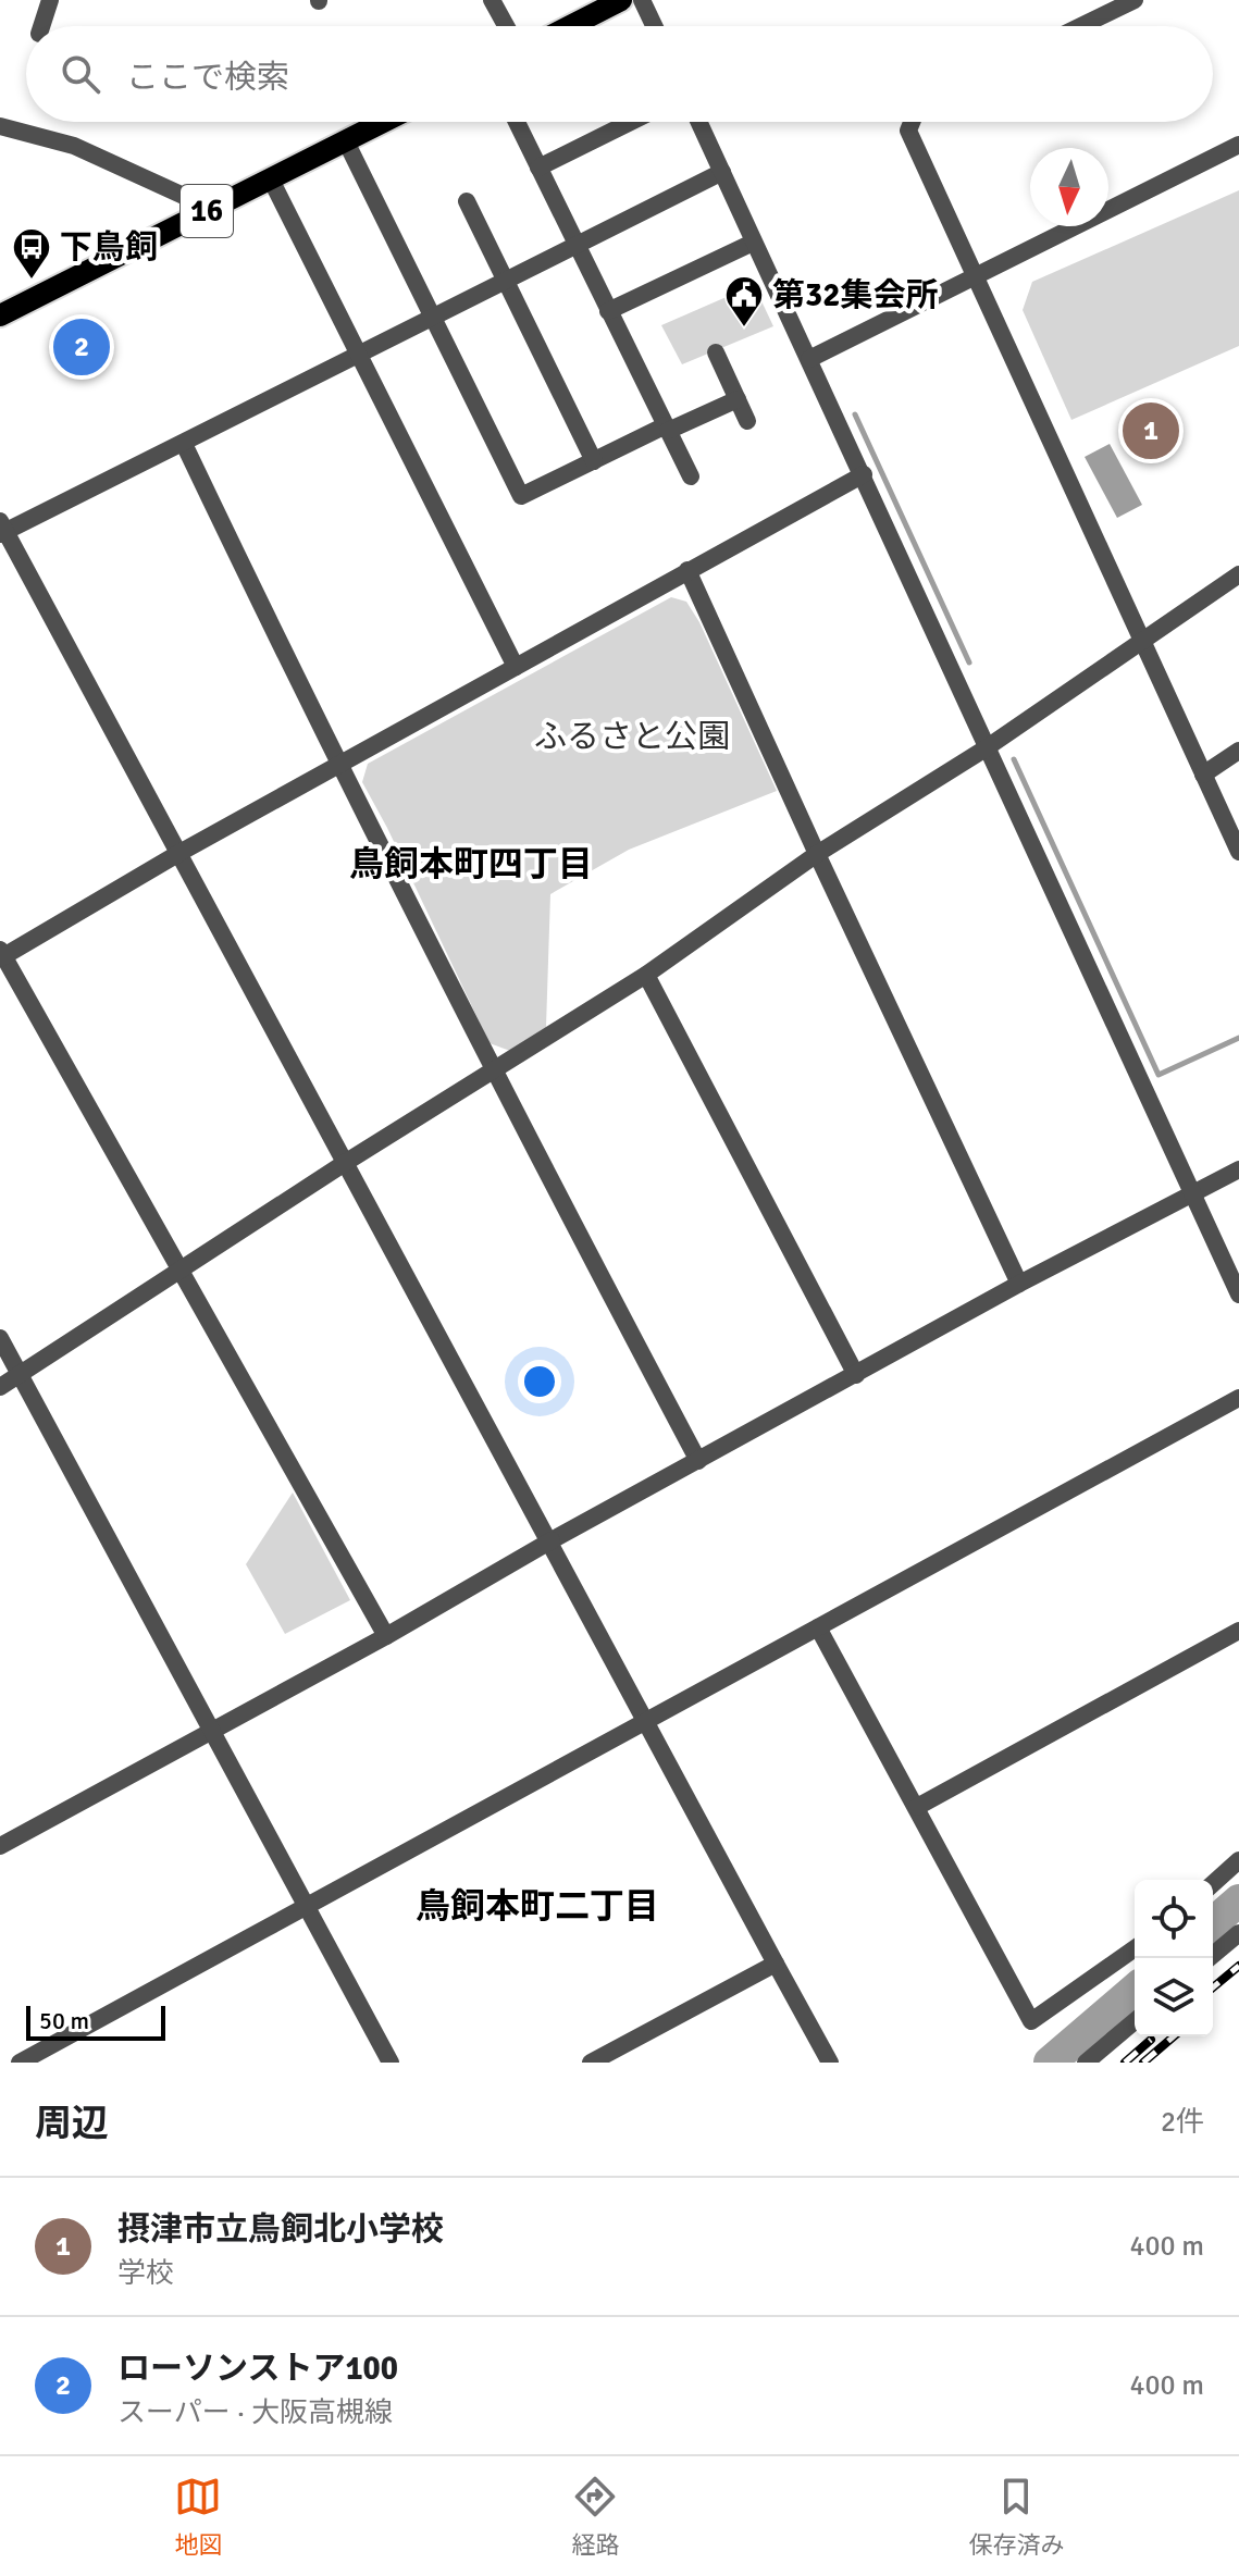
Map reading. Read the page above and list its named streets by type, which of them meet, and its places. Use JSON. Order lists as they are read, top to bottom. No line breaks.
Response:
{"streets":{"main road":["16"]},"districts":["鳥飼本町四丁目","鳥飼本町二丁目"],"parks":["ふるさと公園"],"places":{"bus stop":["下鳥飼"],"public building":["第32集会所"]},"scale_bar":"50 m","north":"bottom","page":{"search":"ここで検索","pins":["2","1"],"scale":"50 m","heading":["周辺","2件"],"list":[{"mark":"1","name":"摂津市立鳥飼北小学校","note":"学校","value":"400 m"},{"mark":"2","name":"ローソンストア100","note":"スーパー · 大阪高槻線","value":"400 m"}],"nav":["地図","経路","保存済み"]}}
